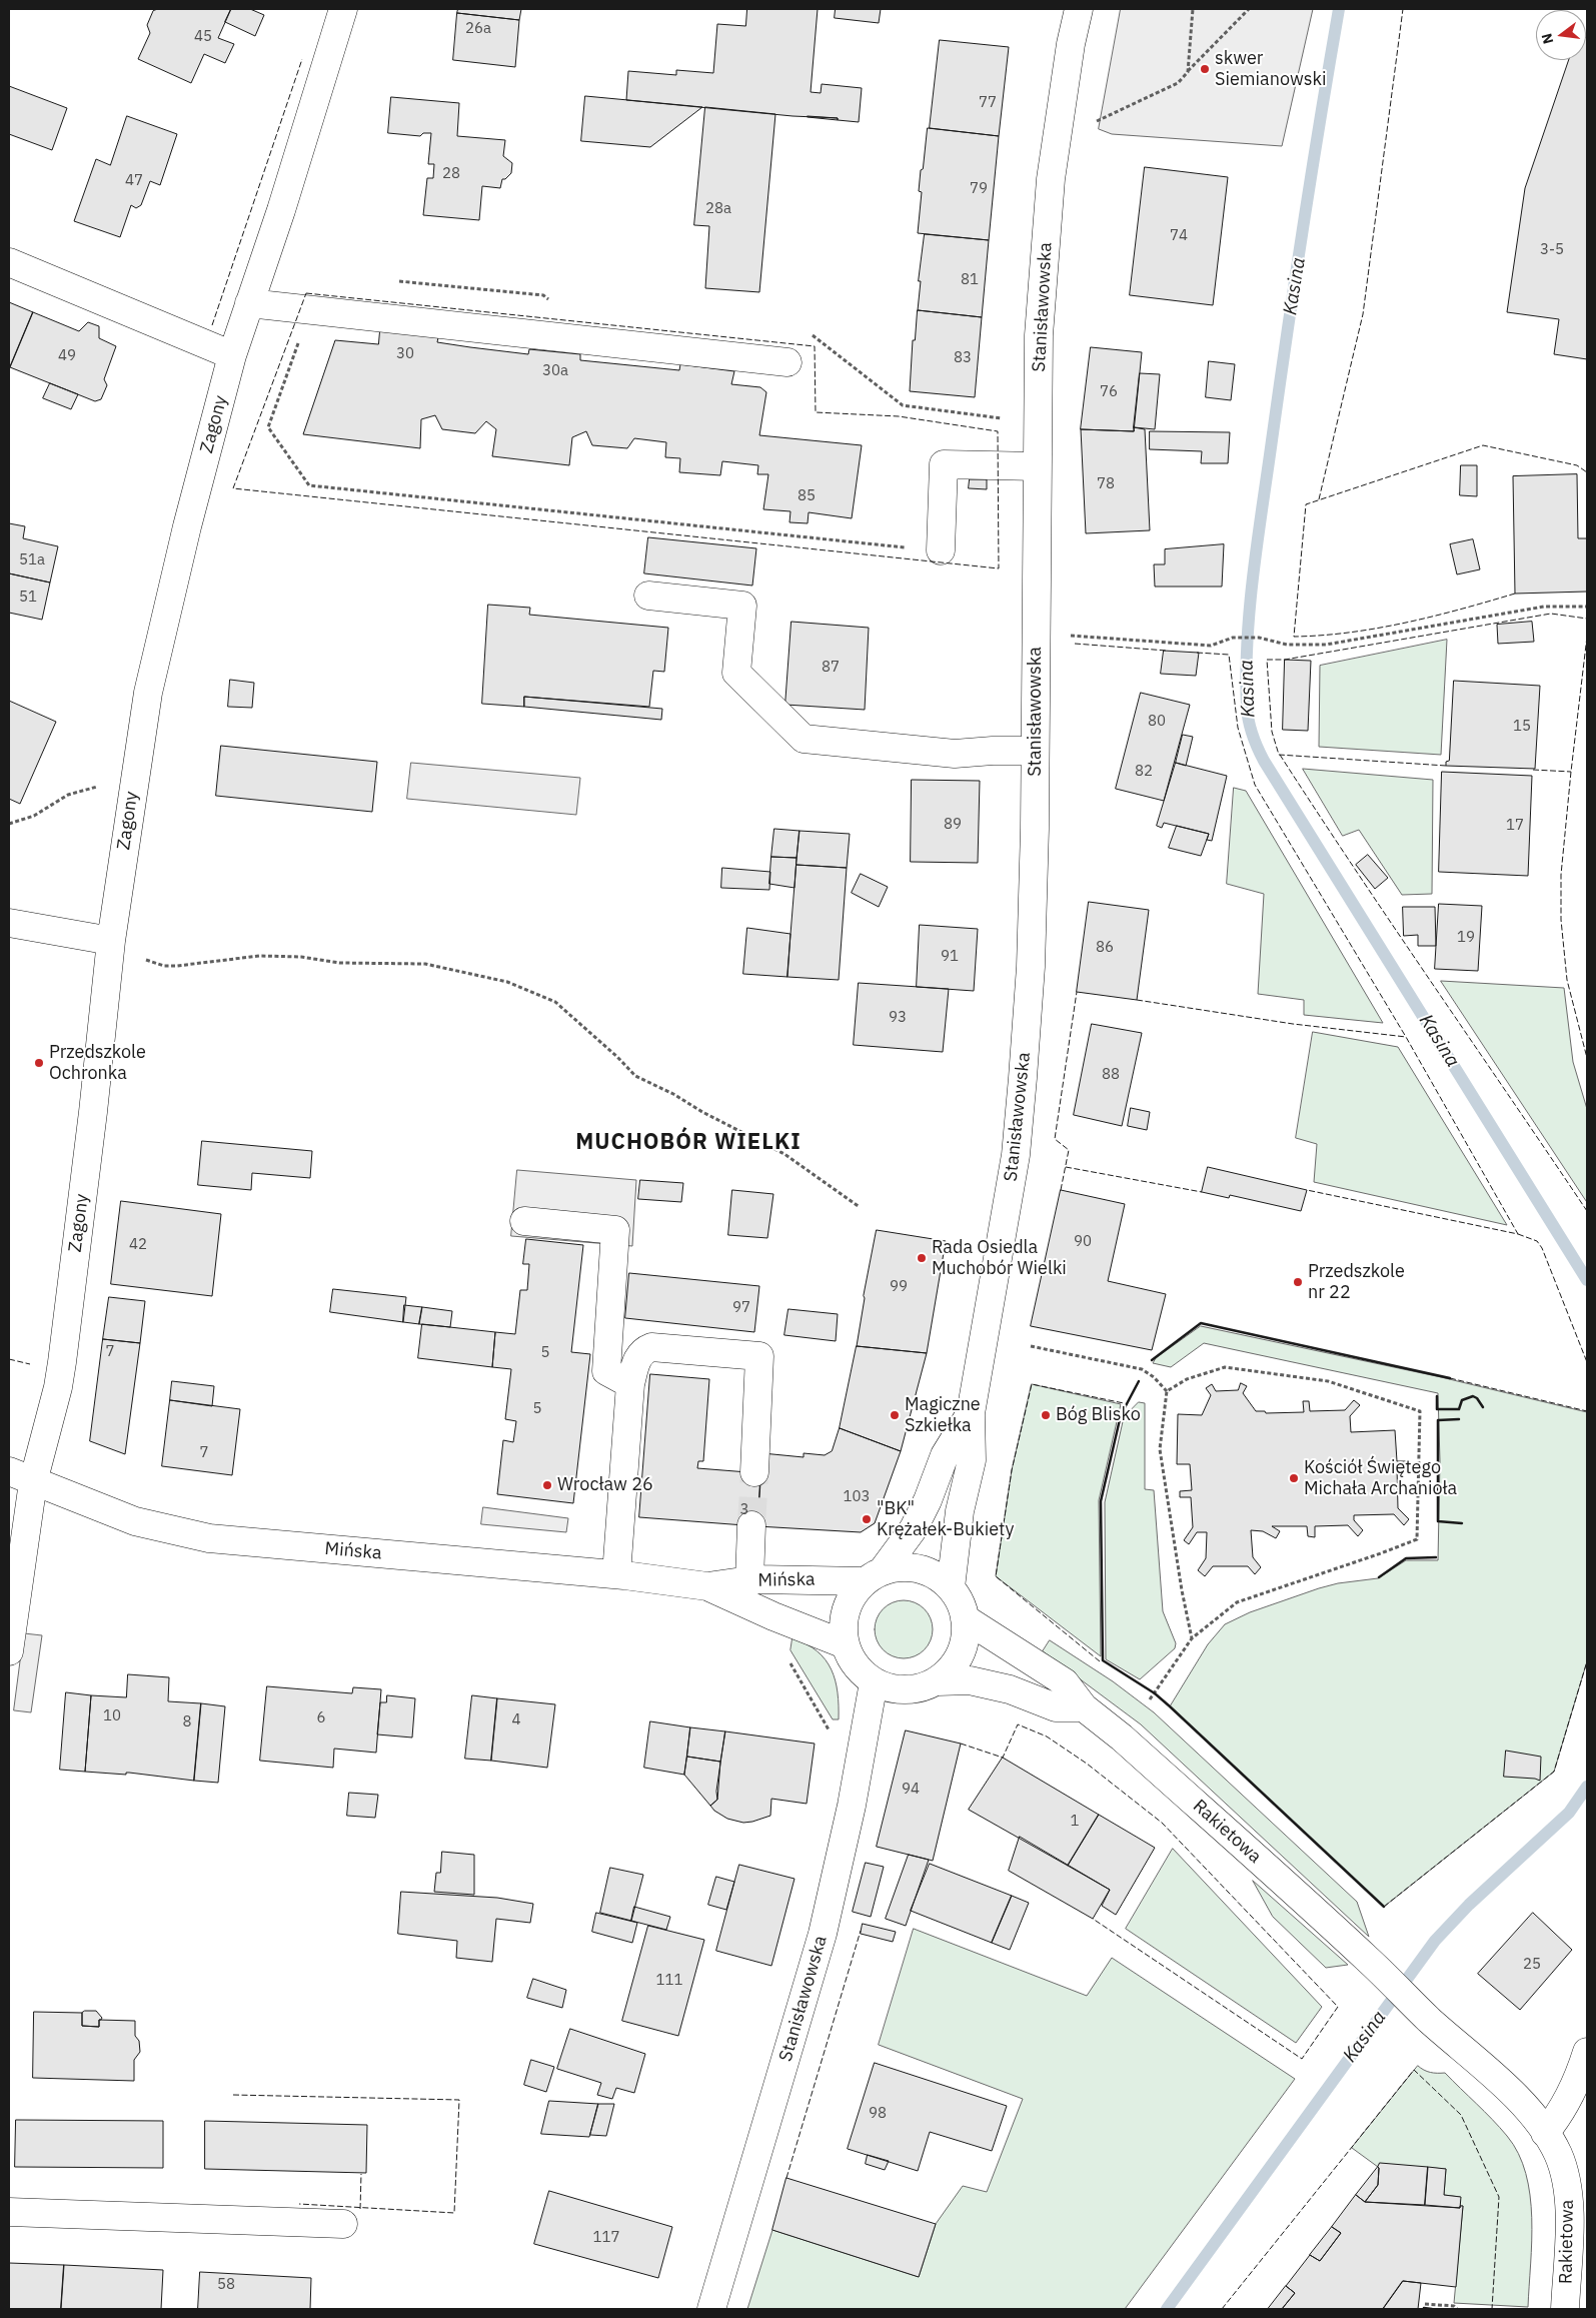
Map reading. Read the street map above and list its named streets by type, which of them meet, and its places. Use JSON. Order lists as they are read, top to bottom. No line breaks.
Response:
{"streets":{"street":["Stanisławowska","Zagony","Mińska","Rakietowa"]},"crossings":[["Stanisławowska","Mińska"],["Stanisławowska","Rakietowa"],["Zagony","Mińska"],["Mińska","Rakietowa"]],"districts":["MUCHOBÓR WIELKI"],"water":["Kasina"],"places":["skwer Siemianowski","Przedszkole Ochronka","Rada Osiedla Muchobór Wielki","Przedszkole nr 22","Magiczne Szkiełka","Bóg Blisko","Kościół Świętego Michała Archanioła","Wrocław 26","\"BK\" Krężałek-Bukiety"],"house_numbers":["26a","45","77","28","47","79","28a","74","3-5","81","30","49","83","30a","76","78","85","51a","51","87","80","15","82","89","17","19","86","91","93","88","90","42","99","97","7","5","5","7","103","3","10","6","4","8","94","1","25","111","98","117","58"],"north":"left"}
